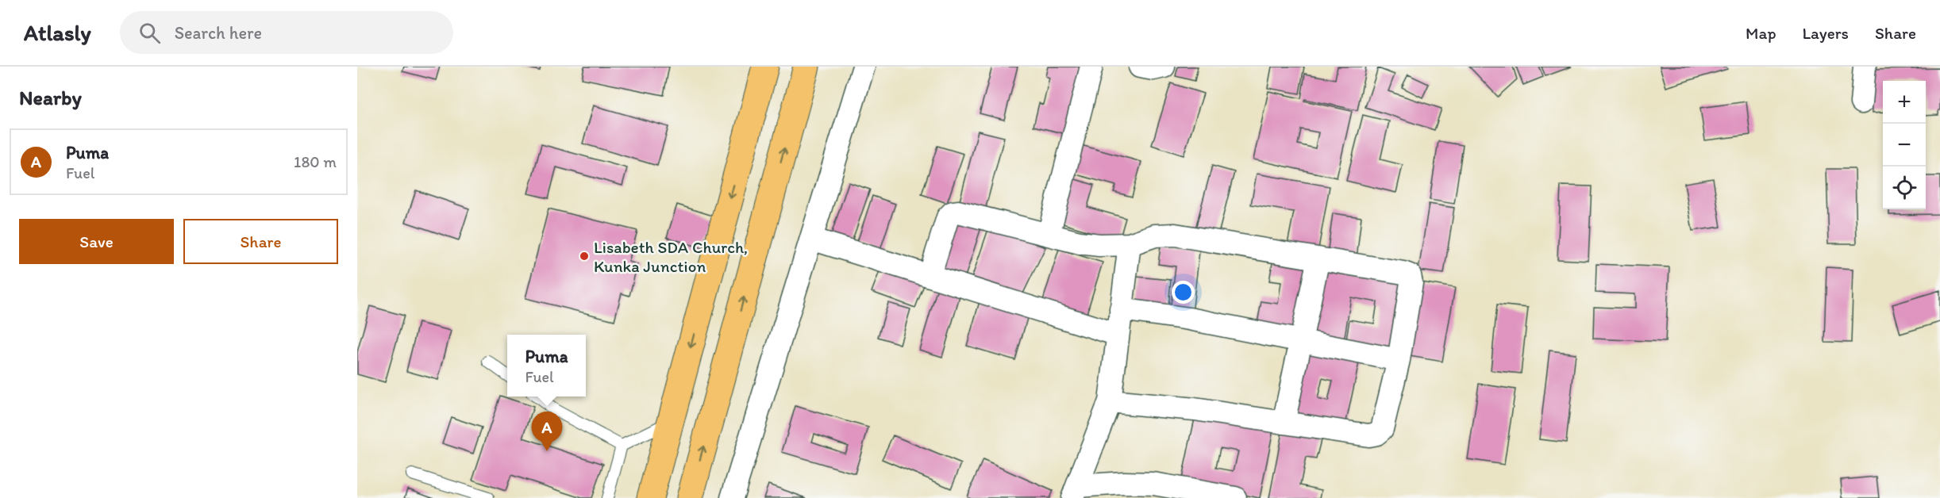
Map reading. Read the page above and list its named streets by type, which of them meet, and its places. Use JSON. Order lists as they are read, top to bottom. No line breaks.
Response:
{"places":["Lisabeth SDA Church, Kunka Junction"],"page":{"header":"Atlasly","search":"Search here","nav":["Map","Layers","Share"],"heading":"Nearby","map_buttons":["+","−"],"list":[{"mark":"A","name":"Puma","note":"Fuel","value":"180 m"}],"buttons":["Save","Share"],"popup":["Puma","Fuel"],"pins":"A"}}
